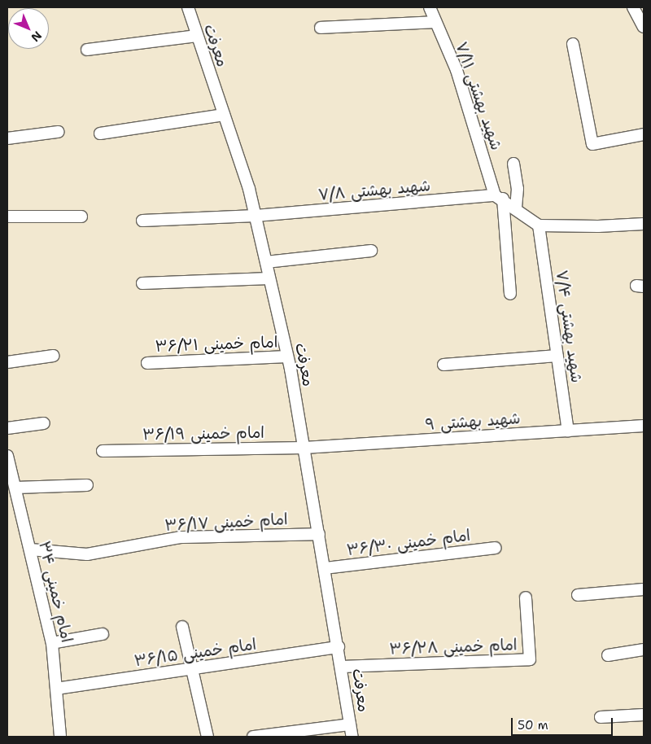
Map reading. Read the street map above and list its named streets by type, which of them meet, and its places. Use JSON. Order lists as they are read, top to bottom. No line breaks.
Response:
{"streets":{"street":["معرفت","شهید بهشتی ۷/۱۱","شهید بهشتی ۷/۸","شهید بهشتی ۷/۴","امام خمینی ۳۶/۲۱","شهید بهشتی ۹","امام خمینی ۳۶/۱۹","امام خمینی ۳۶/۱۷","امام خمینی ۳۶/۳۰","امام خمینی ۳۴","امام خمینی ۳۶/۲۸","امام خمینی ۳۶/۱۵"]},"crossings":[["معرفت","شهید بهشتی ۷/۸"],["معرفت","امام خمینی ۳۶/۲۱"],["معرفت","شهید بهشتی ۹"],["معرفت","امام خمینی ۳۶/۱۹"],["معرفت","امام خمینی ۳۶/۱۷"],["معرفت","امام خمینی ۳۶/۳۰"],["معرفت","امام خمینی ۳۶/۲۸"],["معرفت","امام خمینی ۳۶/۱۵"],["شهید بهشتی ۷/۱۱","شهید بهشتی ۷/۸"],["شهید بهشتی ۷/۴","شهید بهشتی ۹"],["شهید بهشتی ۹","امام خمینی ۳۶/۱۹"],["امام خمینی ۳۶/۱۷","امام خمینی ۳۴"],["امام خمینی ۳۴","امام خمینی ۳۶/۱۵"]],"scale_bar":"50 m","north":"bottom right"}
